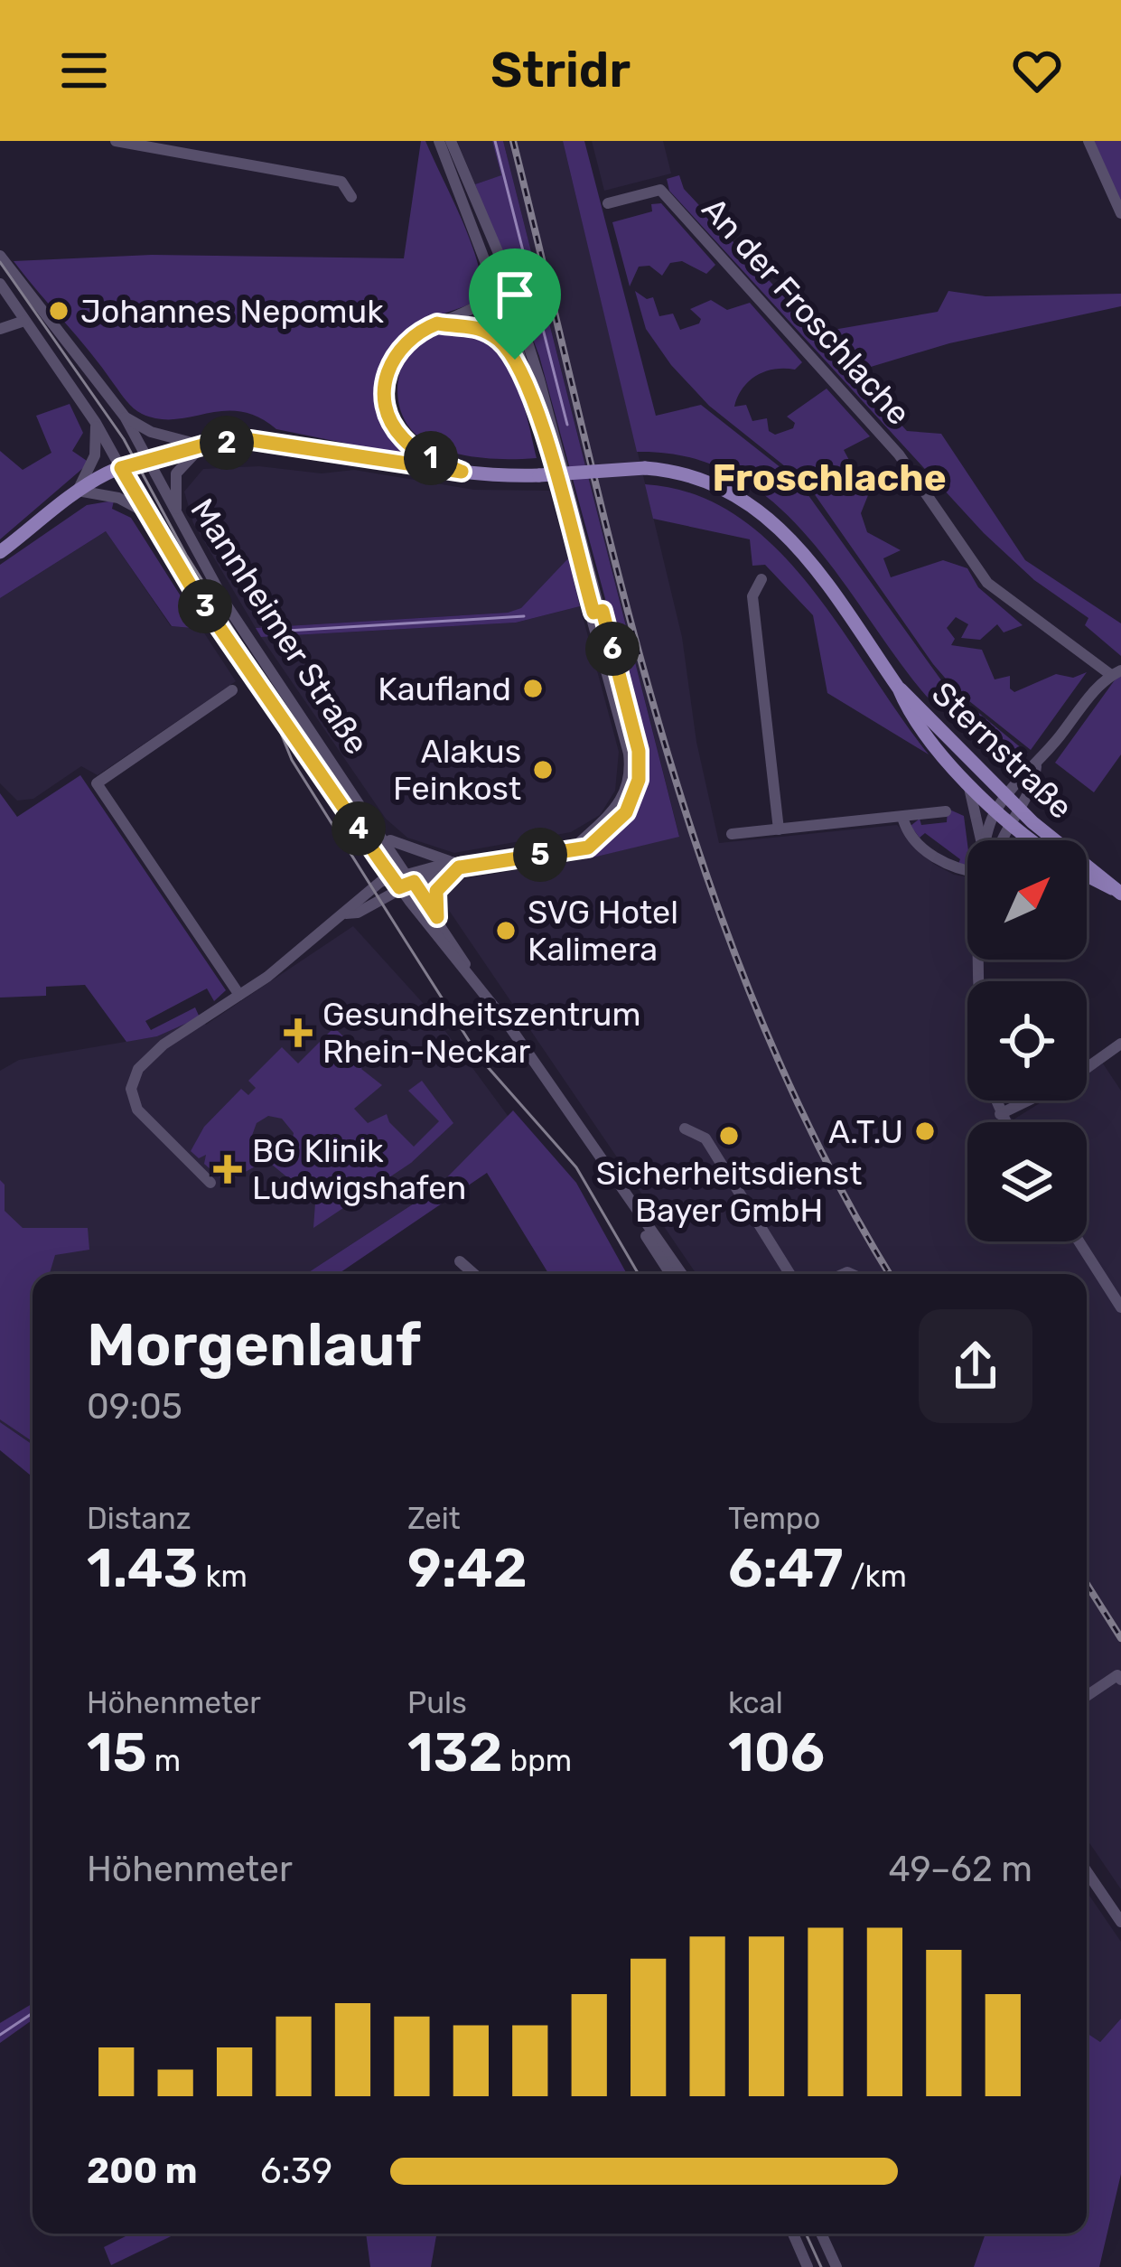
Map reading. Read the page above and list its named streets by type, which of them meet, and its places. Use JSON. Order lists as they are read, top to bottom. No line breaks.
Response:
{"streets":{"main road":["Sternstraße"],"street":["An der Froschlache","Mannheimer Straße"]},"crossings":[["Mannheimer Straße","Sternstraße"]],"districts":["Froschlache"],"places":{"other":["Johannes Nepomuk","Kaufland","Alakus Feinkost","SVG Hotel Kalimera","A.T.U","Sicherheitsdienst Bayer GmbH"],"health":["Gesundheitszentrum Rhein-Neckar","BG Klinik Ludwigshafen"]},"north":"top right","page":{"header":"Stridr","pins":["2","1","3","6","4","5"],"heading":["Morgenlauf","09:05"],"stats":[["Distanz","1.43 km"],["Zeit","9:42"],["Tempo","6:47 /km"],["Höhenmeter","15 m"],["Puls","132 bpm"],["kcal","106"]],"chart":["Höhenmeter","49–62 m"],"list":[{"name":"200 m","note":"6:39"}]}}
